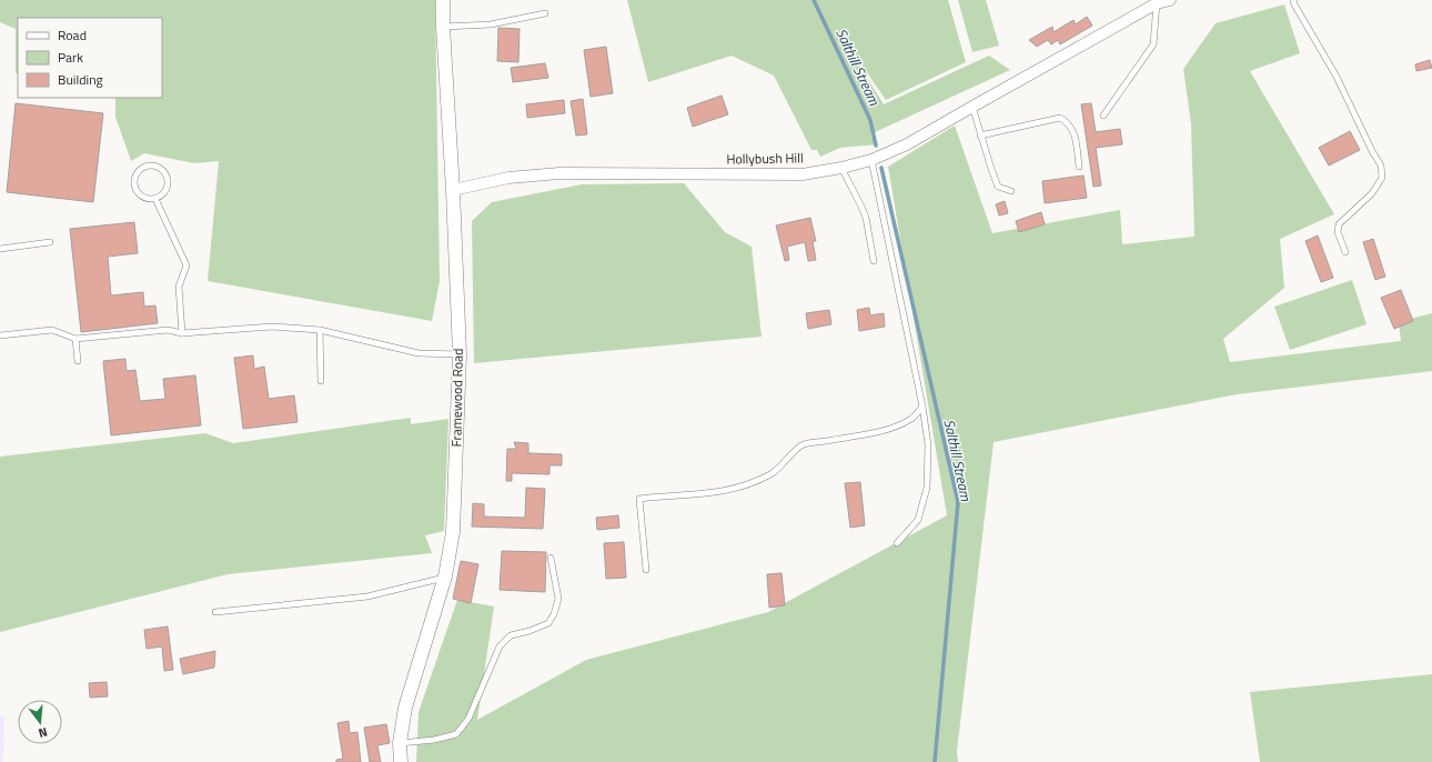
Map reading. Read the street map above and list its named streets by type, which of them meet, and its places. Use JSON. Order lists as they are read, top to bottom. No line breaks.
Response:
{"streets":{"street":["Hollybush Hill","Framewood Road"]},"crossings":[["Hollybush Hill","Framewood Road"]],"water":["Salthill Stream"],"legend":["Road","Park","Building"],"north":"bottom"}
